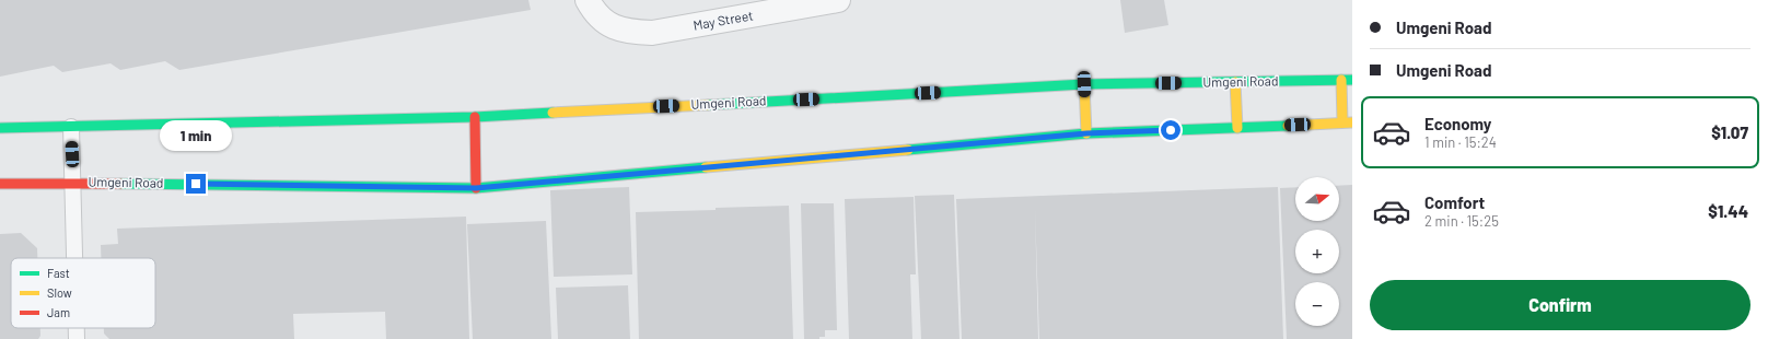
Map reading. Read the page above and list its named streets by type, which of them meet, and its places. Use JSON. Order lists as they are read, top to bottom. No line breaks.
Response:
{"streets":{"main road":["Umgeni Road"],"street":["May Street"]},"legend":["Fast","Slow","Jam"],"north":"right","page":{"banner":["Umgeni Road","Umgeni Road"],"list":[{"name":"Economy","note":"1 min · 15:24","value":"$1.07"},{"name":"Comfort","note":"2 min · 15:25","value":"$1.44"}],"bubble":"1 min","map_buttons":["+","−"],"buttons":"Confirm"}}
